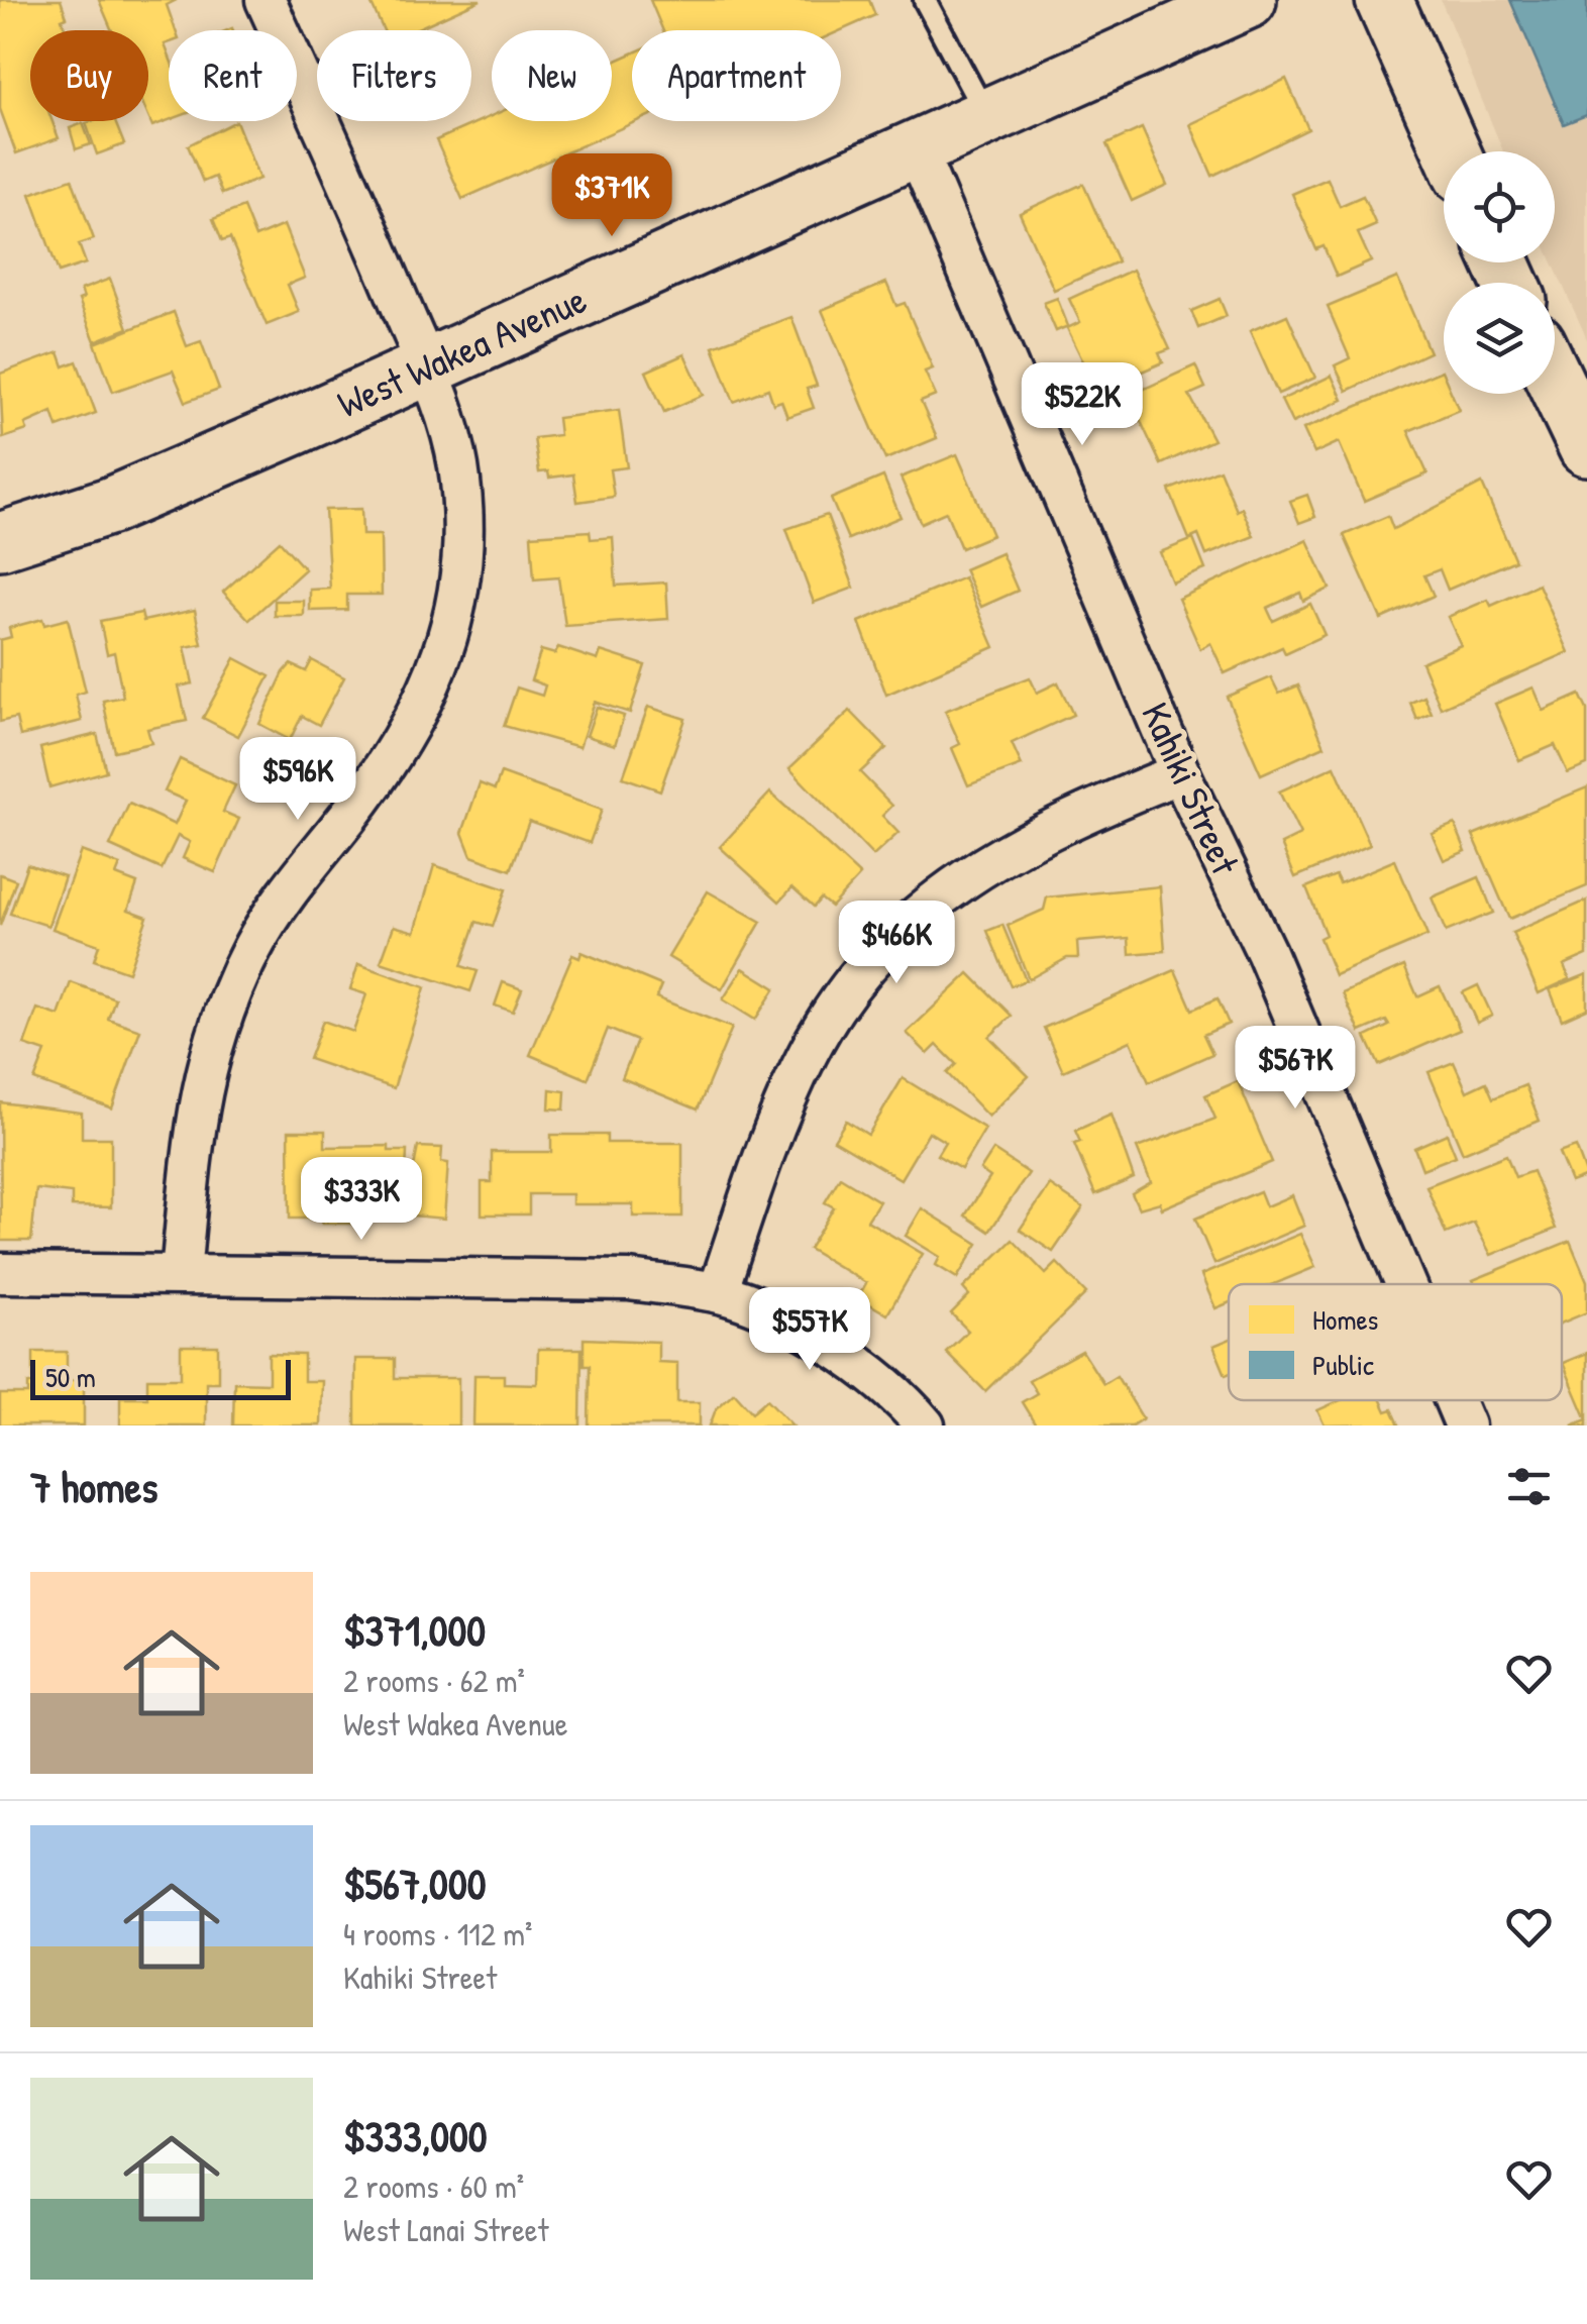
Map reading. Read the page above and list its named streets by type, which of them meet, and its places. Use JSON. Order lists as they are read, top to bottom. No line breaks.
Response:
{"streets":{"street":["West Wakea Avenue","Kahiki Street"]},"crossings":[["West Wakea Avenue","Kahiki Street"]],"legend":["Homes","Public"],"scale_bar":"50 m","page":{"chip":["Buy","Rent","Filters","New","Apartment"],"price":["$371K","$522K","$596K","$466K","$567K","$333K","$557K"],"scale":"50 m","heading":"7 homes","list":[{"name":"$371,000","note":"2 rooms · 62 m² · West Wakea Avenue"},{"name":"$567,000","note":"4 rooms · 112 m² · Kahiki Street"},{"name":"$333,000","note":"2 rooms · 60 m² · West Lanai Street"}]}}
